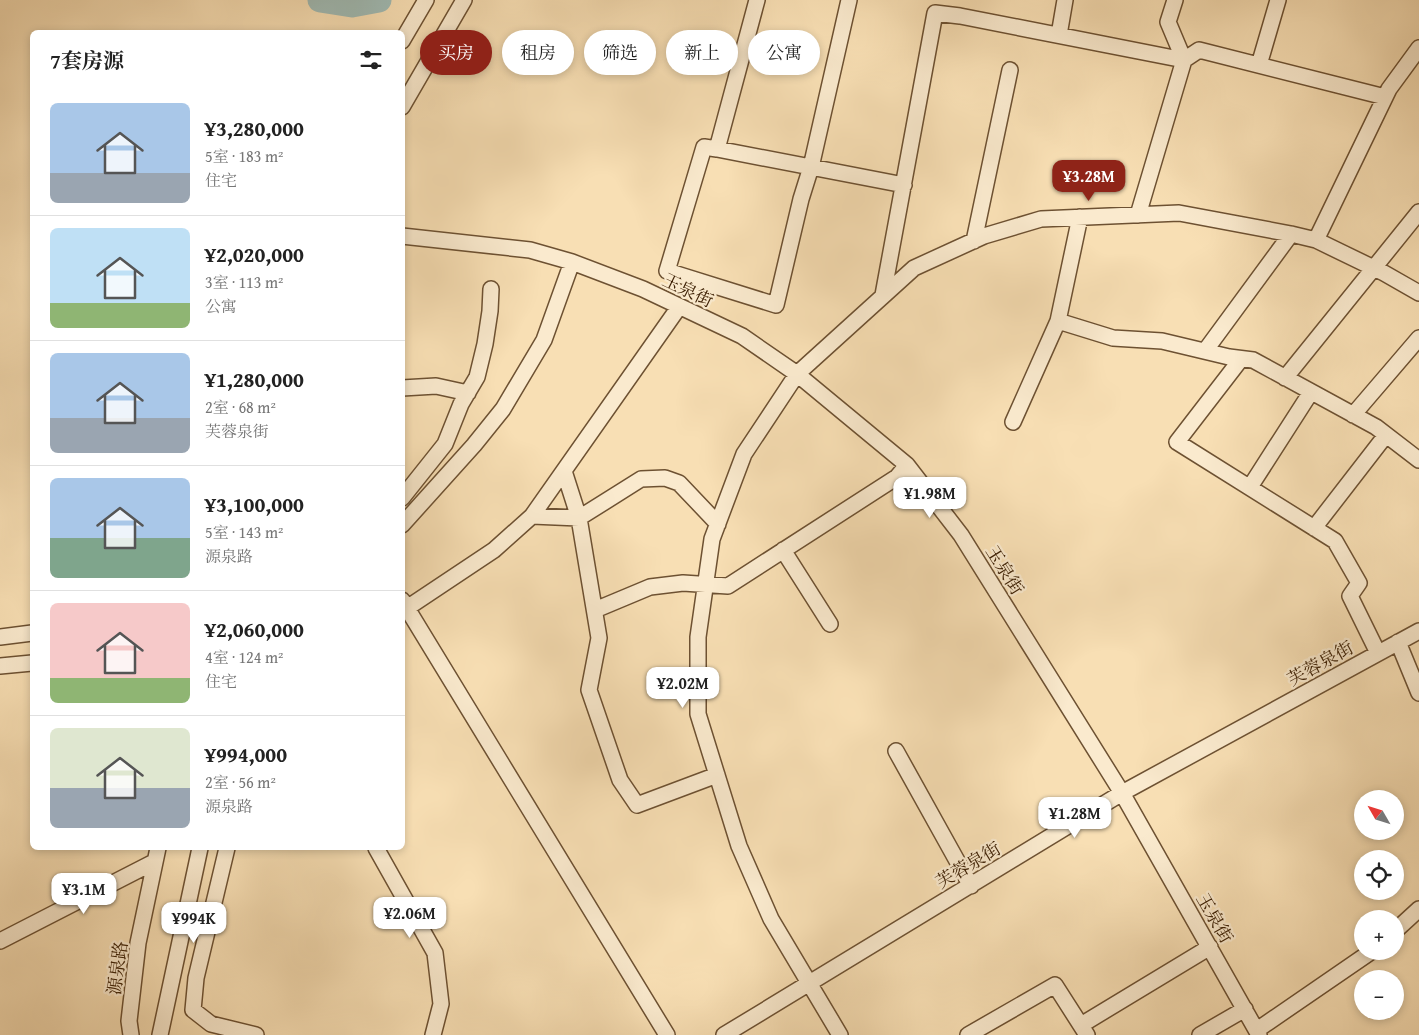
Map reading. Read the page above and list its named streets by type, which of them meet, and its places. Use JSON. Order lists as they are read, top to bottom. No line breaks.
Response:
{"streets":{"street":["玉泉街","芙蓉泉街","源泉路"]},"crossings":[["玉泉街","芙蓉泉街"]],"north":"top left","page":{"chip":["买房","租房","筛选","新上","公寓"],"heading":"7套房源","list":[{"name":"¥3,280,000","note":"5室 · 183 m² · 住宅"},{"name":"¥2,020,000","note":"3室 · 113 m² · 公寓"},{"name":"¥1,280,000","note":"2室 · 68 m² · 芙蓉泉街"},{"name":"¥3,100,000","note":"5室 · 143 m² · 源泉路"},{"name":"¥2,060,000","note":"4室 · 124 m² · 住宅"},{"name":"¥994,000","note":"2室 · 56 m² · 源泉路"}],"price":["¥3.28M","¥1.98M","¥2.02M","¥1.28M","¥3.1M","¥2.06M","¥994K"],"map_buttons":["+","−"]}}
